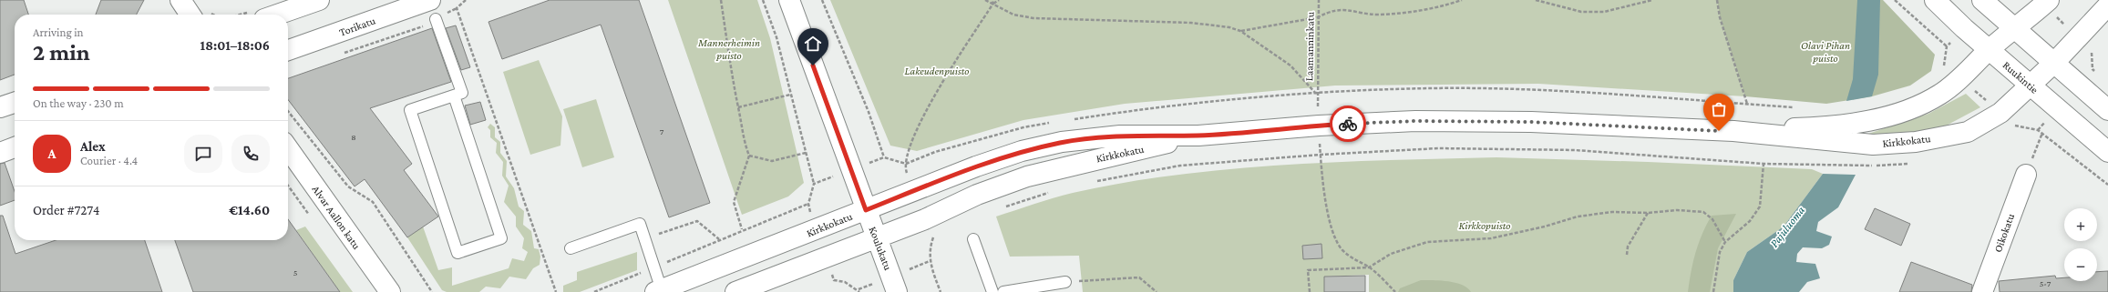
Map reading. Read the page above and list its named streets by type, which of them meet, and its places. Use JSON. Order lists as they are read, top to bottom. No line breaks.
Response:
{"streets":{"main road":["Torikatu","Ruukintie","Kirkkokatu","Alvar Aallon katu","Oikokatu","Koulukatu"],"path":["Laamanninkatu"]},"crossings":[["Ruukintie","Kirkkokatu"],["Kirkkokatu","Koulukatu"]],"water":["Pajuluoma"],"parks":["Mannerheimin puisto","Olavi Pihan puisto","Lakeudenpuisto","Kirkkopuisto"],"house_numbers":["7","8","5","5-7"],"page":{"heading":["2 min","Arriving in","18:01–18:06"],"panel":["Alex","Courier · 4.4","Order #7274","€14.60"],"bar":"On the way · 230 m","round":"A","map_buttons":["+","−"]}}
